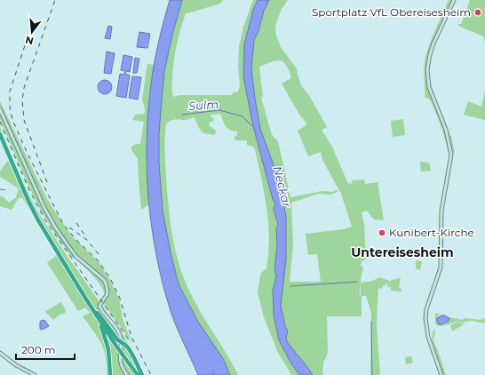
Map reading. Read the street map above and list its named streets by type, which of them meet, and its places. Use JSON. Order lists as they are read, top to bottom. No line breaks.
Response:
{"districts":["Untereisesheim"],"water":["Sulm","Neckar"],"places":["Sportplatz VfL Obereisesheim","Kunibert-Kirche"],"scale_bar":"200 m","north":"bottom"}
